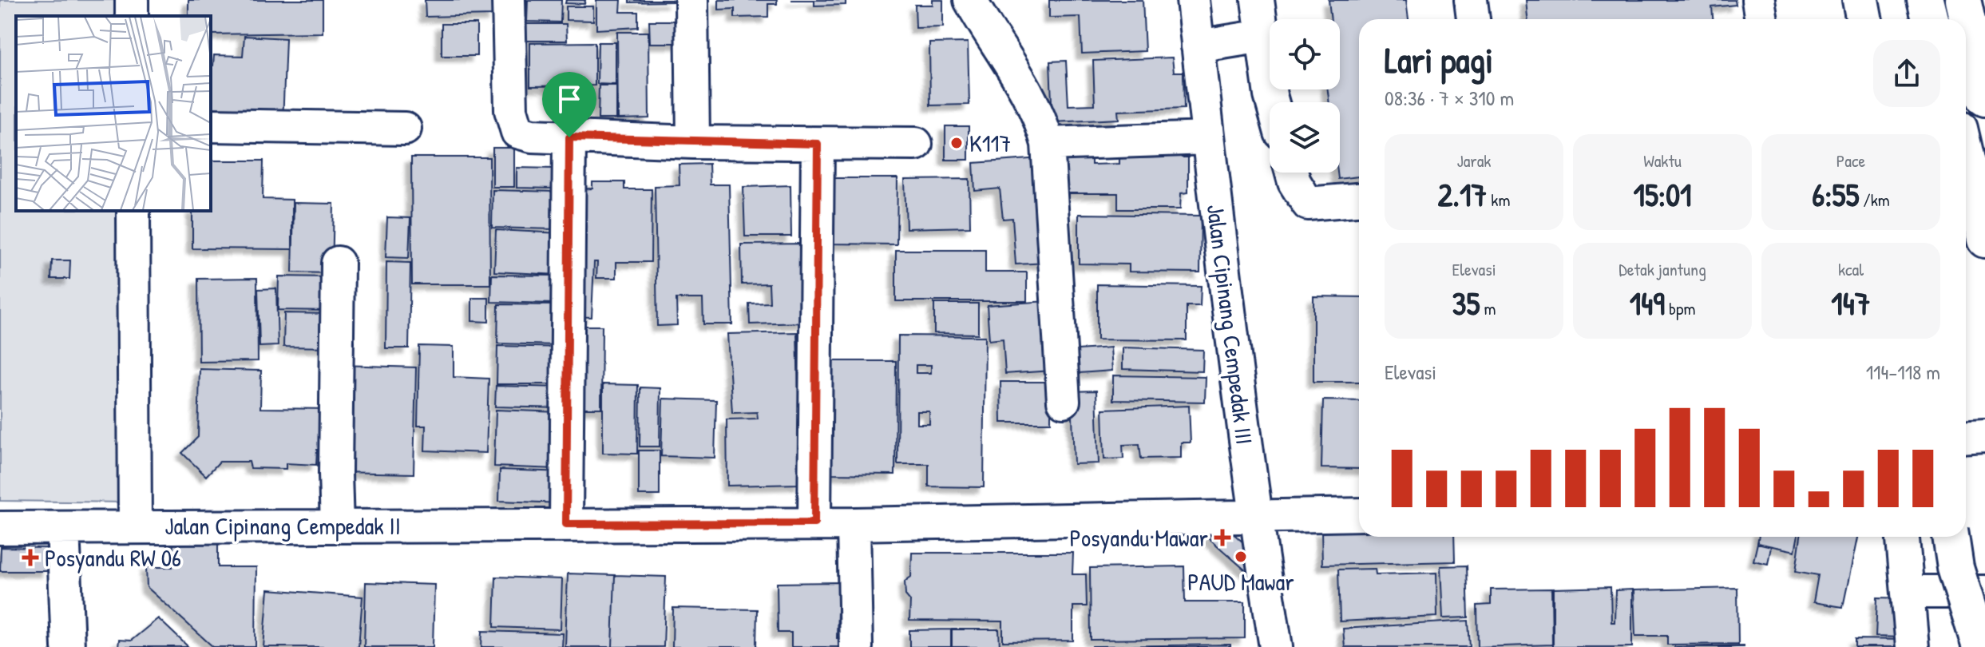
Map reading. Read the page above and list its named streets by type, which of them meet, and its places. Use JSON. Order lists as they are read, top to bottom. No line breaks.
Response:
{"streets":{"street":["Jalan Cipinang Cempedak III","Jalan Cipinang Cempedak II"]},"crossings":[["Jalan Cipinang Cempedak III","Jalan Cipinang Cempedak II"]],"places":{"other":["K117","PAUD Mawar"],"health":["Posyandu Mawar","Posyandu RW 06"]},"page":{"heading":["Lari pagi","08:36 · 7 × 310 m"],"stats":[["Jarak","2.17 km"],["Waktu","15:01"],["Pace","6:55 /km"],["Elevasi","35 m"],["Detak jantung","149 bpm"],["kcal","147"]],"chart":["Elevasi","114–118 m"]}}
